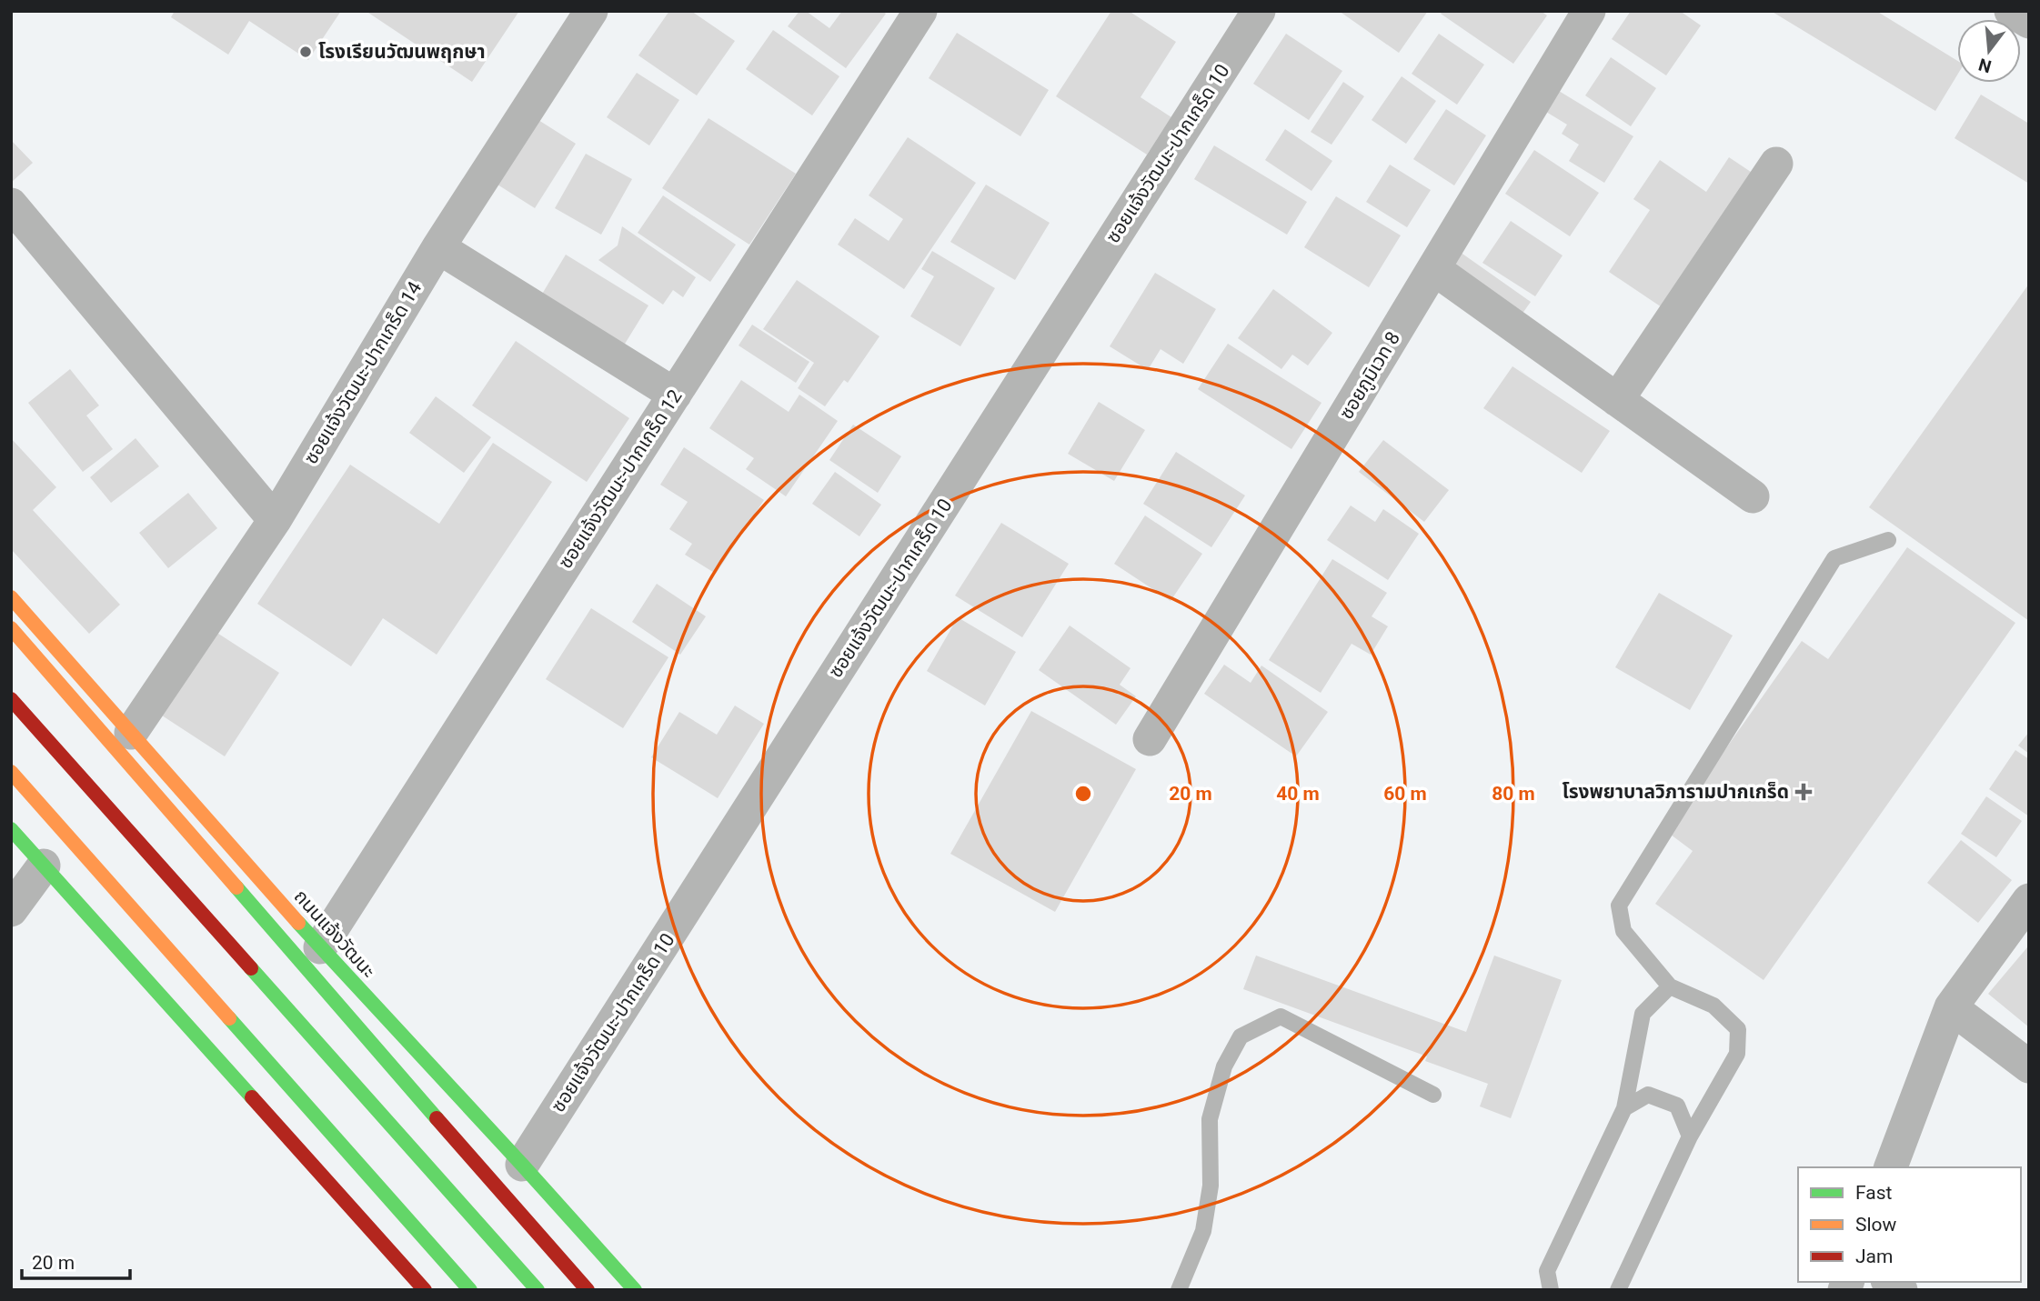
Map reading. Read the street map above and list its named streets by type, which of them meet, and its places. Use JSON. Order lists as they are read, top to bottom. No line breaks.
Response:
{"streets":{"main road":["ถนนแจ้งวัฒนะ"],"street":["ซอยแจ้งวัฒนะ-ปากเกร็ด 10","ซอยแจ้งวัฒนะ-ปากเกร็ด 14","ซอยภูมิเวท 8","ซอยแจ้งวัฒนะ-ปากเกร็ด 12"]},"crossings":[["ซอยแจ้งวัฒนะ-ปากเกร็ด 10","ถนนแจ้งวัฒนะ"],["ซอยแจ้งวัฒนะ-ปากเกร็ด 14","ถนนแจ้งวัฒนะ"],["ซอยแจ้งวัฒนะ-ปากเกร็ด 12","ถนนแจ้งวัฒนะ"]],"places":{"other":["โรงเรียนวัฒนพฤกษา"],"health":["โรงพยาบาลวิภารามปากเกร็ด"]},"legend":["Fast","Slow","Jam"],"scale_bar":"20 m","north":"bottom","rings":["20 m","40 m","60 m","80 m"]}
